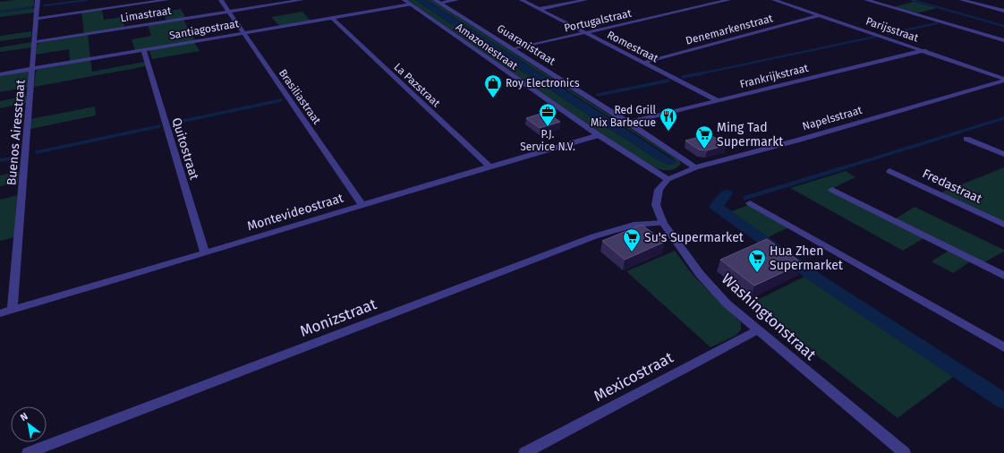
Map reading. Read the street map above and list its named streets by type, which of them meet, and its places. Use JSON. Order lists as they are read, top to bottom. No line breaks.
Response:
{"streets":{"street":["Limastraat","Portugalstraat","Santiagostraat","Denemarkenstraat","Parijsstraat","Guaranistraat","Amazonestraat","Romestraat","Frankrijkstraat","La Pazstraat","Brasiliastraat","Napelsstraat","Buenos Airesstraat","Quitostraat","Fredastraat","Montevideostraat","Washingtonstraat","Monizstraat","Mexicostraat"]},"crossings":[["Limastraat","Brasiliastraat"],["Limastraat","Buenos Airesstraat"],["Portugalstraat","Guaranistraat"],["Portugalstraat","Romestraat"],["Santiagostraat","Amazonestraat"],["Santiagostraat","La Pazstraat"],["Santiagostraat","Brasiliastraat"],["Santiagostraat","Buenos Airesstraat"],["Santiagostraat","Quitostraat"],["Denemarkenstraat","Parijsstraat"],["Denemarkenstraat","Romestraat"],["Parijsstraat","Frankrijkstraat"],["Parijsstraat","Napelsstraat"],["Guaranistraat","Frankrijkstraat"],["Guaranistraat","Napelsstraat"],["Amazonestraat","Napelsstraat"],["Amazonestraat","Montevideostraat"],["Amazonestraat","Washingtonstraat"],["Romestraat","Frankrijkstraat"],["La Pazstraat","Montevideostraat"],["Brasiliastraat","Montevideostraat"],["Napelsstraat","Washingtonstraat"],["Buenos Airesstraat","Montevideostraat"],["Quitostraat","Montevideostraat"],["Washingtonstraat","Monizstraat"],["Washingtonstraat","Mexicostraat"]],"places":{"shop":["Roy Electronics"],"office":["P.J. Service N.V."],"restaurant":["Red Grill Mix Barbecue"],"supermarket":["Ming Tad Supermarkt","Su's Supermarket","Hua Zhen Supermarket"]},"north":"top left"}
